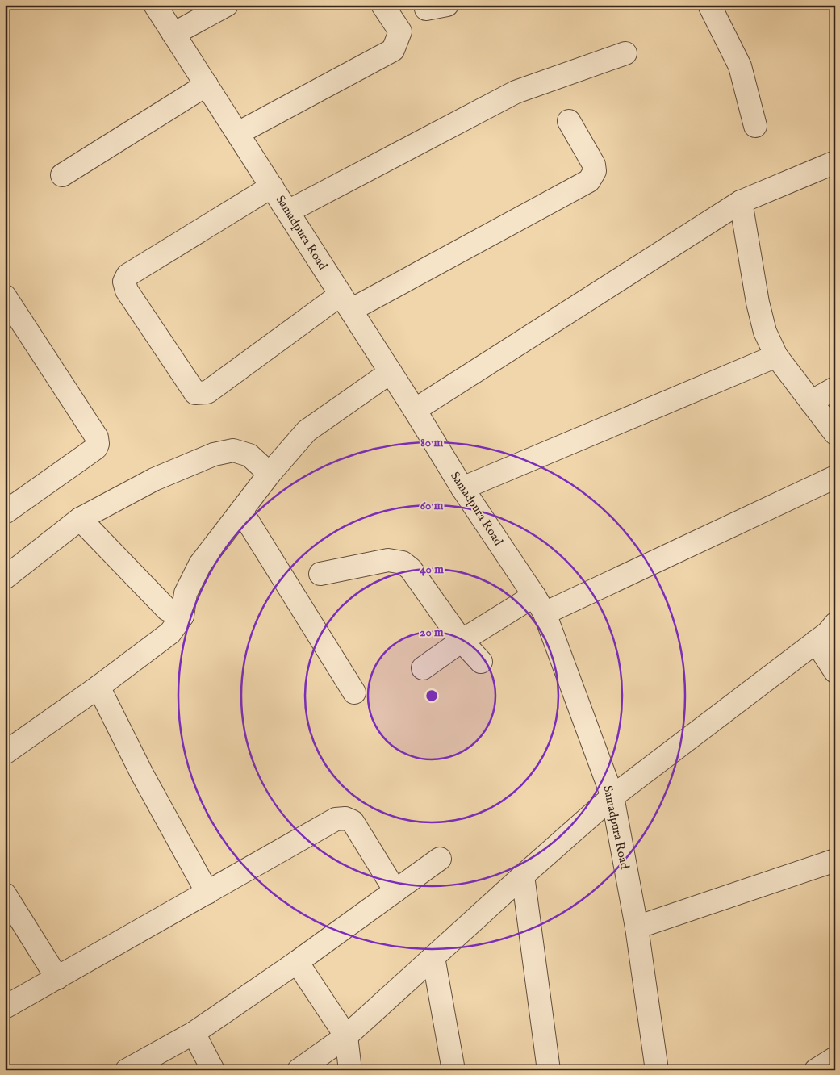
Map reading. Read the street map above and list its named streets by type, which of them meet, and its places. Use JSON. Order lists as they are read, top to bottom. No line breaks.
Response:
{"streets":{"street":["Samadpura Road"]},"rings":["80 m","60 m","40 m","20 m"]}
